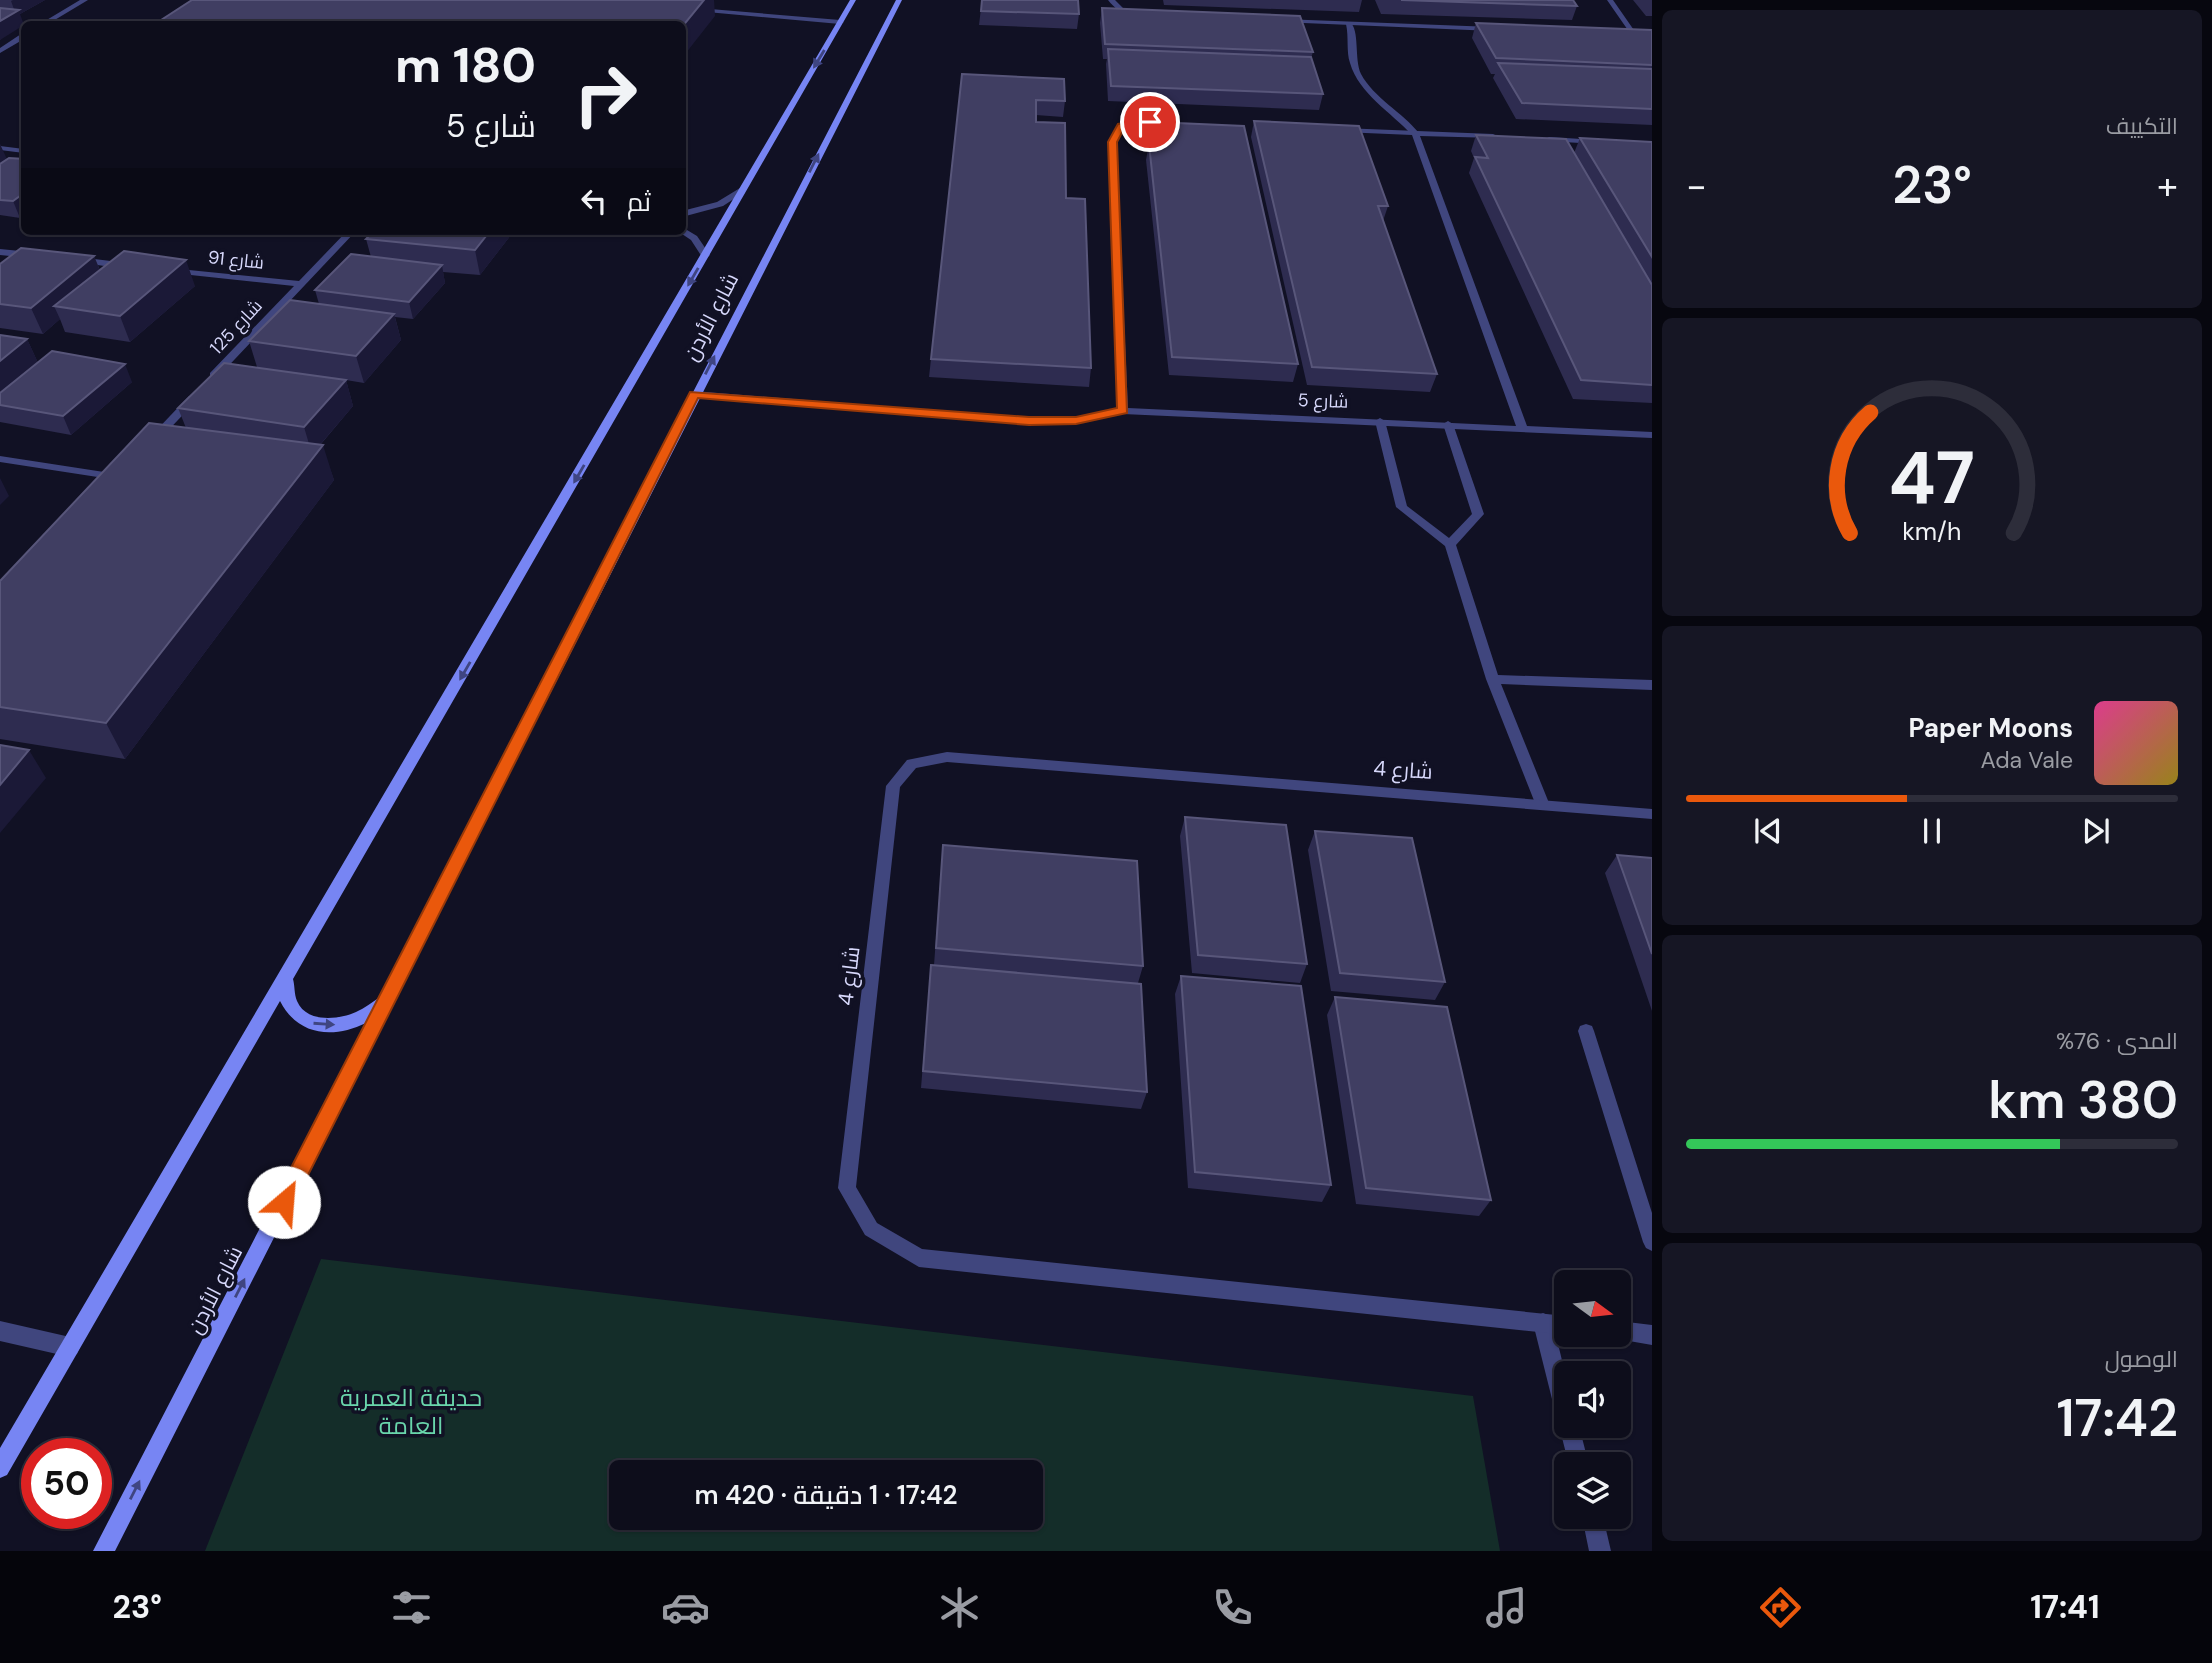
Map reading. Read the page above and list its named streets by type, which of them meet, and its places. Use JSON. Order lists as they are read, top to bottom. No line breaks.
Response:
{"streets":{"main road":["شارع الأردن"],"street":["شارع 91","شارع 125","شارع 5","شارع 4"]},"crossings":[["شارع 91","شارع 125"],["شارع الأردن","شارع 5"]],"parks":["حديقة العمرية العامة"],"north":"right","page":{"tile":["التكييف",["المدى · 76%","380 km"],["الوصول","17:42"]],"turn":["180 m","شارع 5"],"heat":["−","23°","+"],"then":"ثم","song":["Paper Moons","Ada Vale"],"limit":"50","trip":"17:42 · 1 دقيقة · 420 m","tabs":["17:41","23°"],"gauge":["47","km/h"]}}
